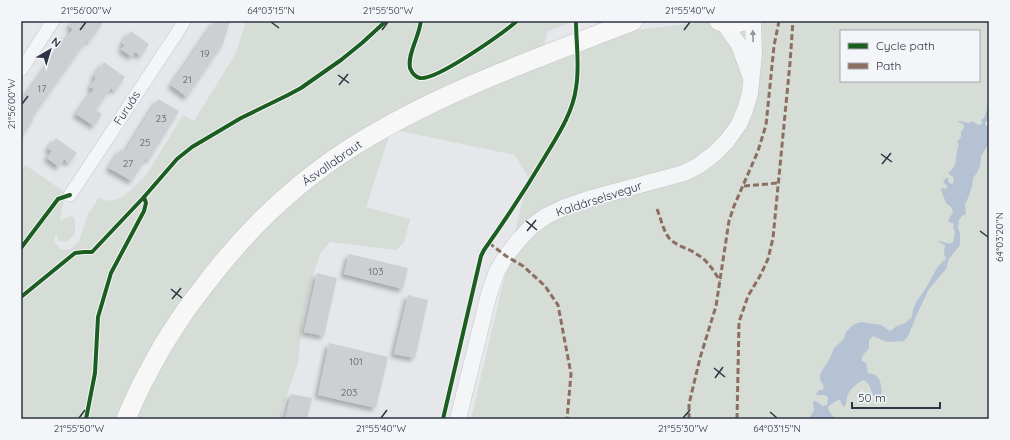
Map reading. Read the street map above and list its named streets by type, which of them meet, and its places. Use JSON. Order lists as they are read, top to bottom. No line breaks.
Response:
{"streets":{"main road":["Ásvallabraut"],"street":["Furuás","Kaldárselsvegur"]},"house_numbers":["19","21","17","23","25","27","103","101","203"],"legend":["Cycle path","Path"],"scale_bar":"50 m","north":"top right","coordinates":["21°56'00\"W","64°03'15\"N","21°55'50\"W","21°55'40\"W","64°03'20\"N","21°55'30\"W"]}
